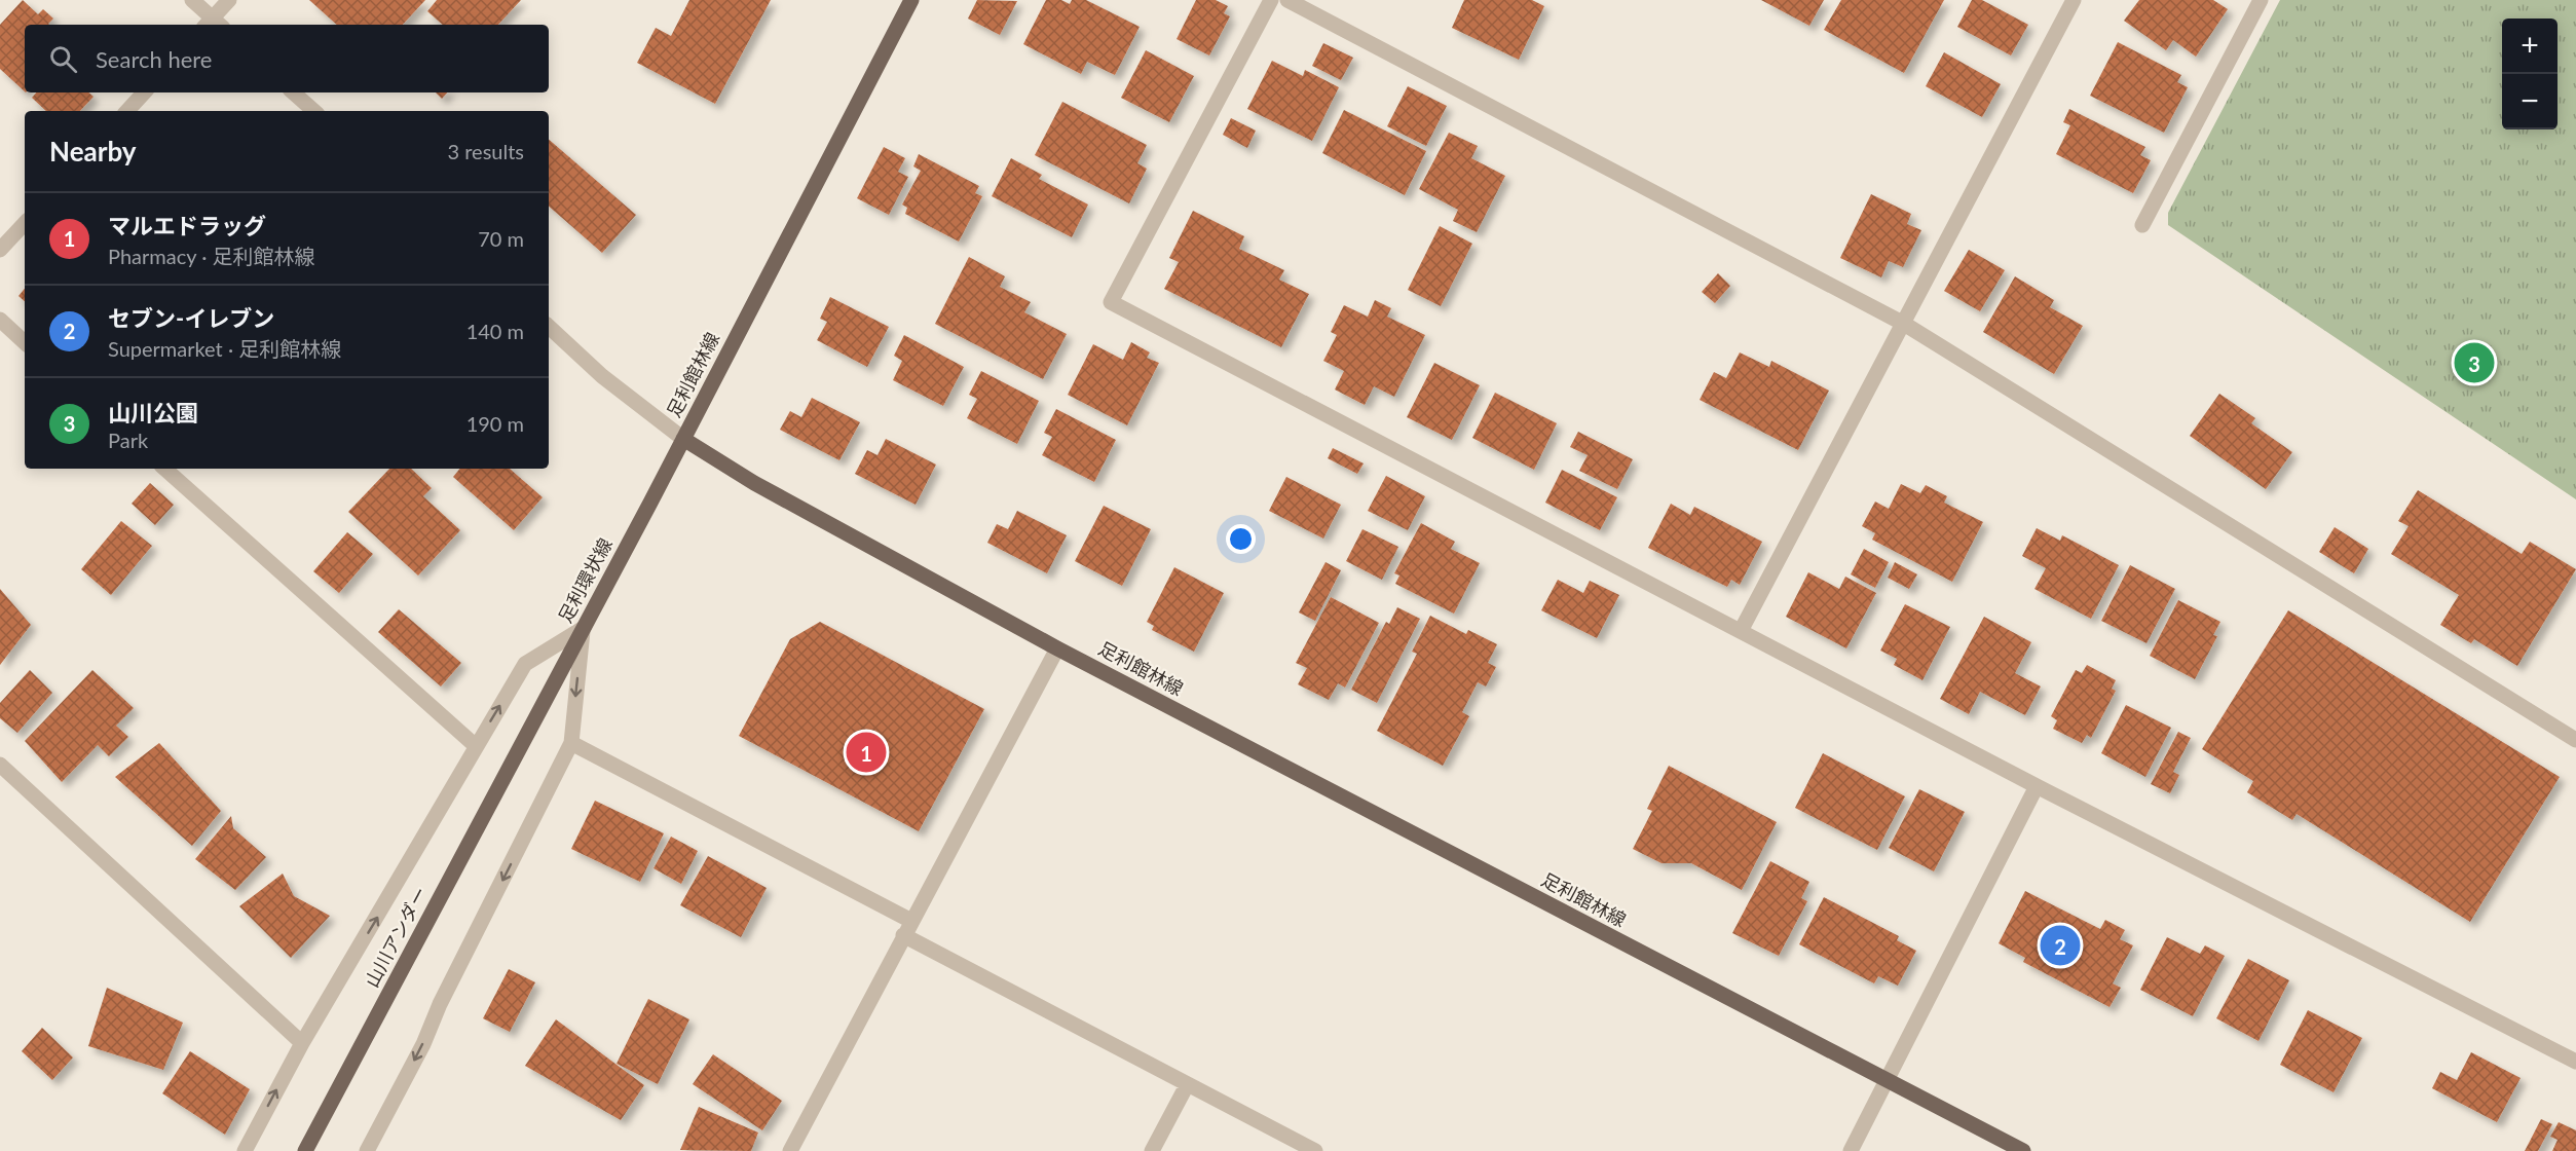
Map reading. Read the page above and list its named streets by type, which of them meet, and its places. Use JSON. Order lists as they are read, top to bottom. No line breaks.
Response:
{"streets":{"main road":["足利館林線","足利環状線","山川アンダー"]},"crossings":[["足利館林線","足利環状線"],["足利環状線","山川アンダー"]],"page":{"map_buttons":["+","−"],"search":"Search here","heading":["Nearby","3 results"],"list":[{"mark":"1","name":"マルエドラッグ","note":"Pharmacy · 足利館林線","value":"70 m"},{"mark":"2","name":"セブン-イレブン","note":"Supermarket · 足利館林線","value":"140 m"},{"mark":"3","name":"山川公園","note":"Park","value":"190 m"}],"pins":["3","1","2"]}}
